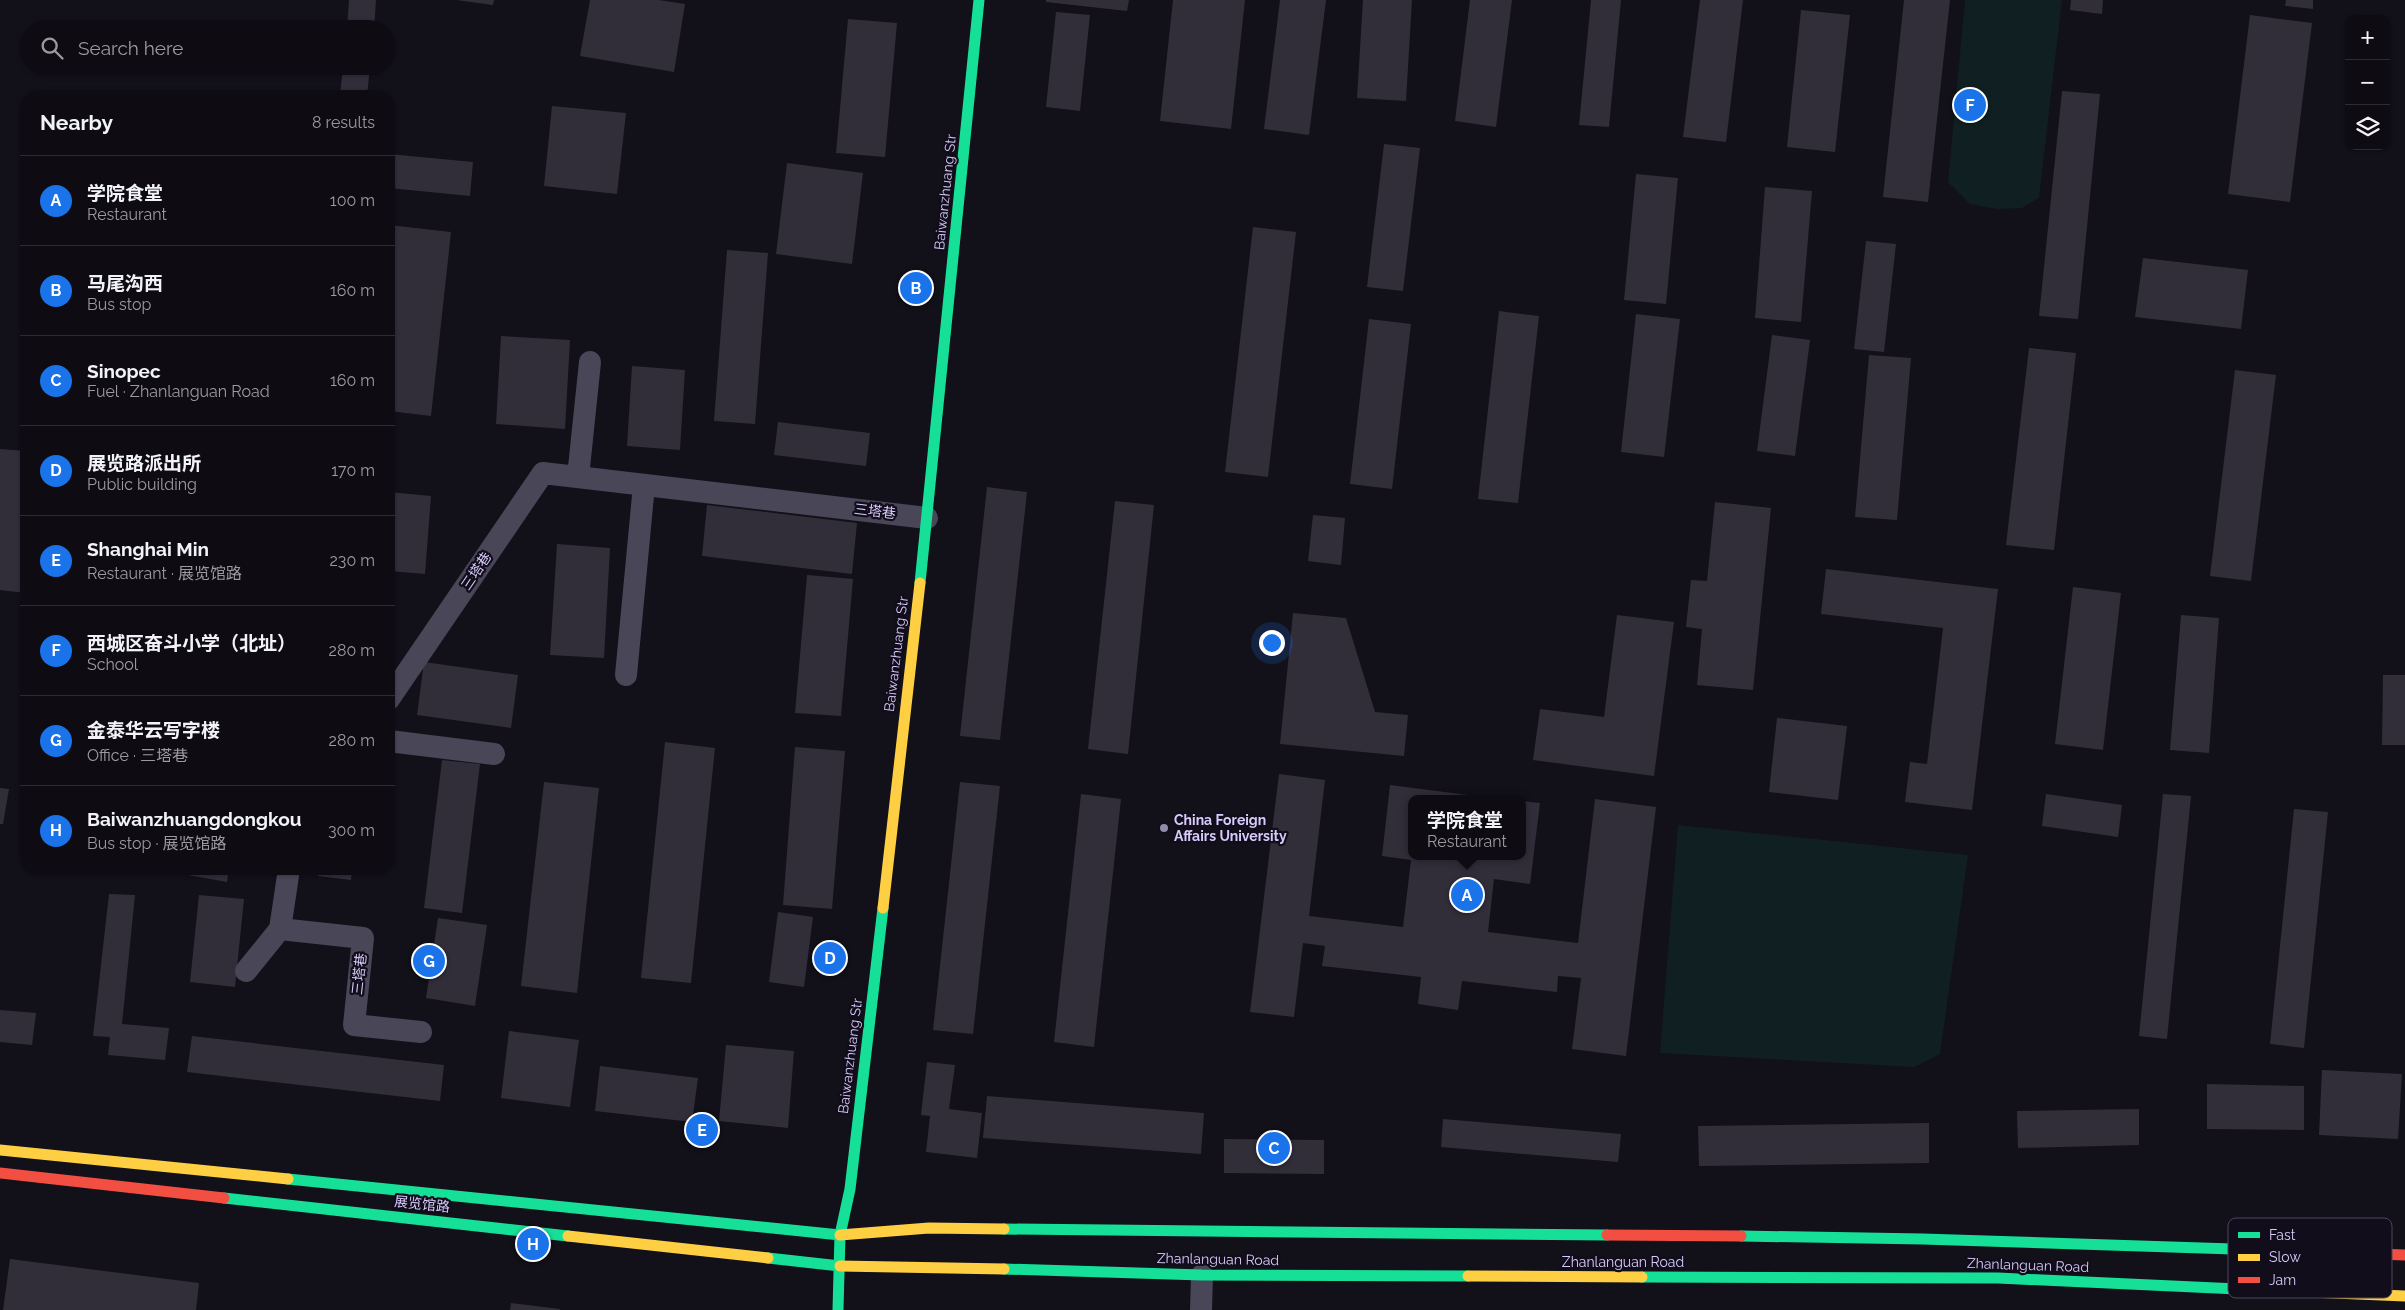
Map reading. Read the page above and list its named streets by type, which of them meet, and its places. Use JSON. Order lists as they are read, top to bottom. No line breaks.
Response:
{"streets":{"main road":["Baiwanzhuang Str","展览馆路","Zhanlanguan Road"],"street":["三塔巷"]},"crossings":[["Baiwanzhuang Str","三塔巷"],["Baiwanzhuang Str","展览馆路"],["Baiwanzhuang Str","Zhanlanguan Road"],["展览馆路","Zhanlanguan Road"]],"places":["China Foreign Affairs University"],"legend":["Fast","Slow","Jam"],"page":{"map_buttons":["+","−"],"search":"Search here","pins":["F","B","A","D","G","E","C","H"],"heading":["Nearby","8 results"],"list":[{"mark":"A","name":"学院食堂","note":"Restaurant","value":"100 m"},{"mark":"B","name":"马尾沟西","note":"Bus stop","value":"160 m"},{"mark":"C","name":"Sinopec","note":"Fuel · Zhanlanguan Road","value":"160 m"},{"mark":"D","name":"展览路派出所","note":"Public building","value":"170 m"},{"mark":"E","name":"Shanghai Min","note":"Restaurant · 展览馆路","value":"230 m"},{"mark":"F","name":"西城区奋斗小学（北址）","note":"School","value":"280 m"},{"mark":"G","name":"金泰华云写字楼","note":"Office · 三塔巷","value":"280 m"},{"mark":"H","name":"Baiwanzhuangdongkou","note":"Bus stop · 展览馆路","value":"300 m"}],"popup":["学院食堂","Restaurant"]}}
